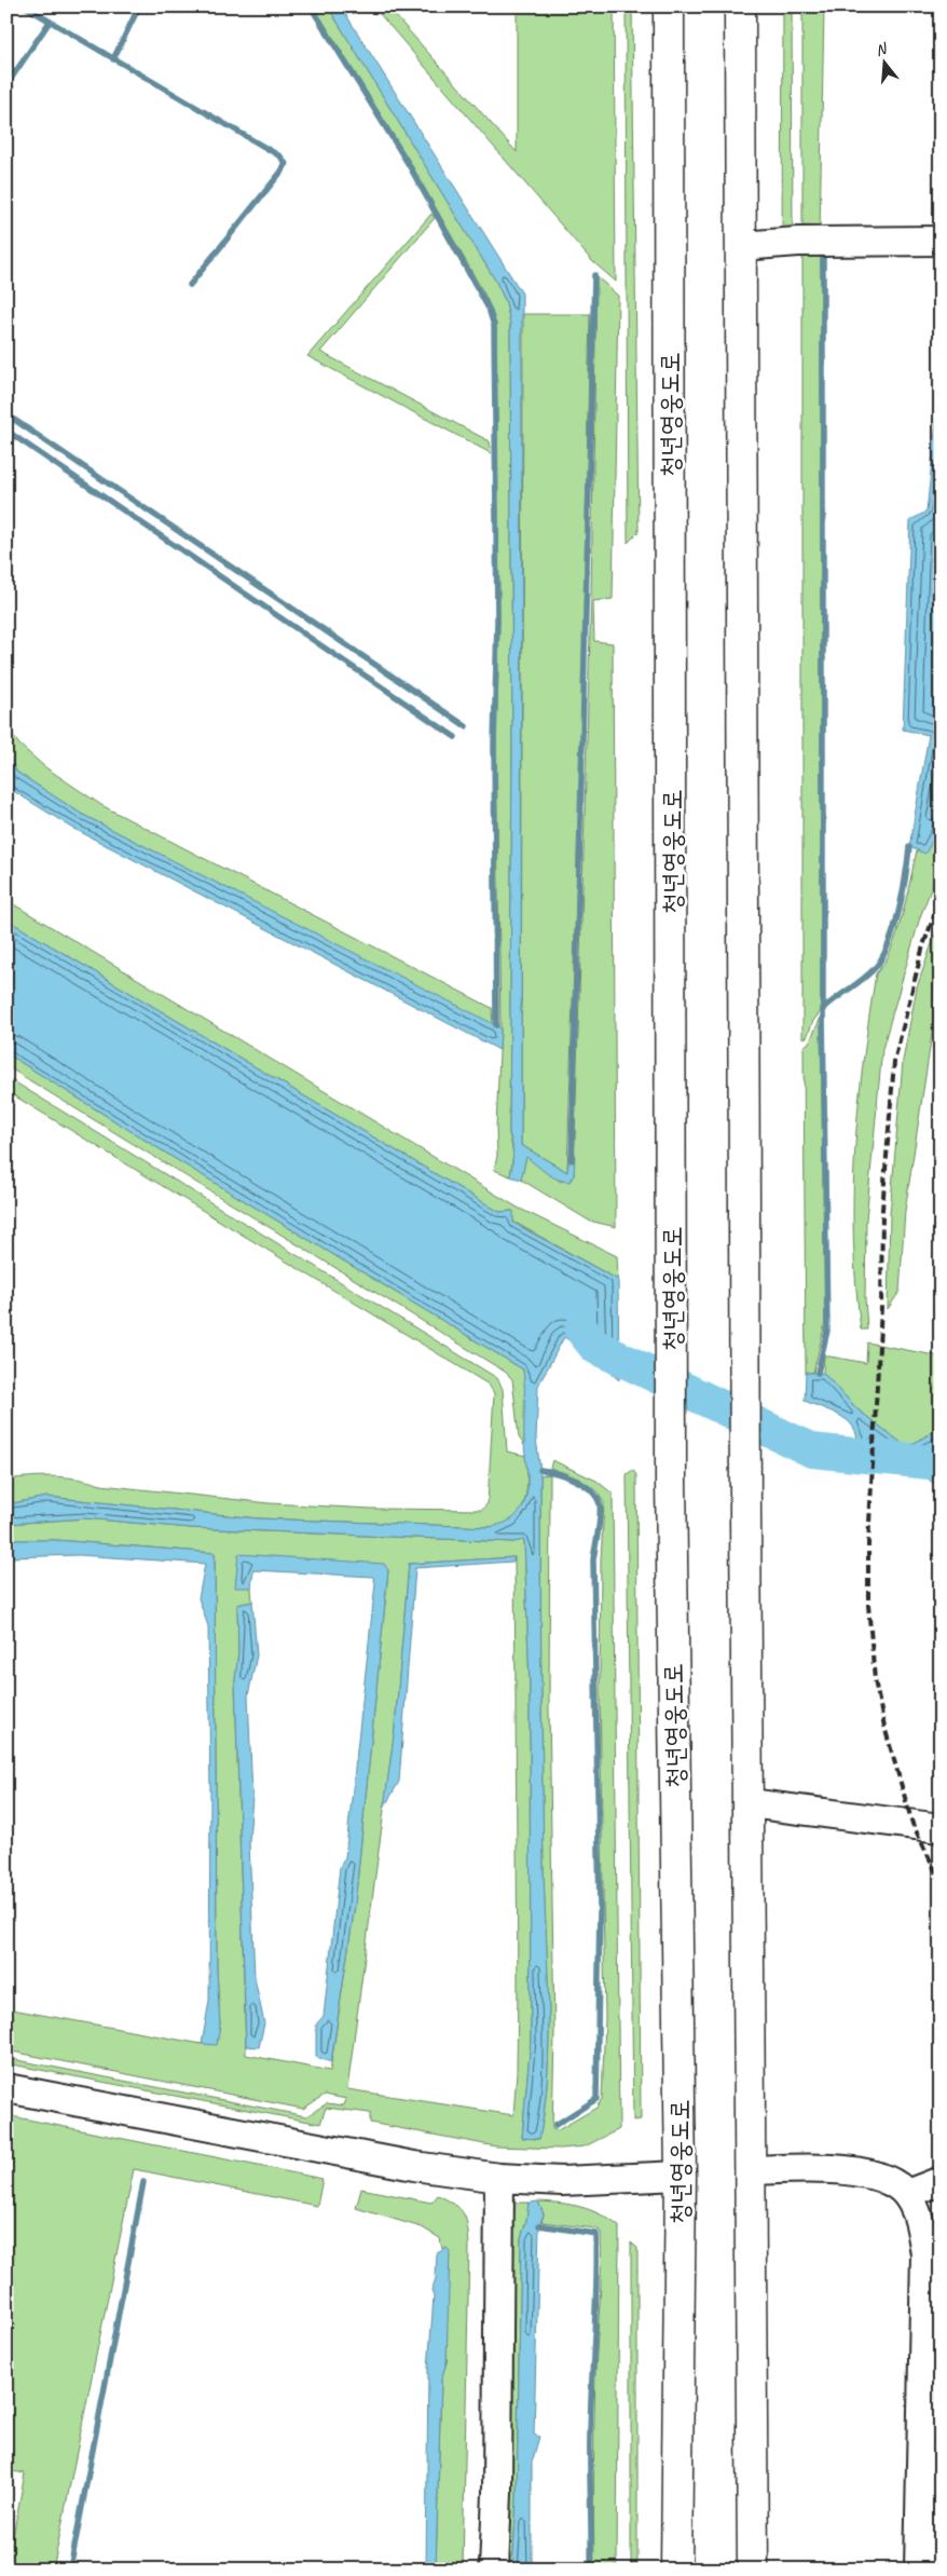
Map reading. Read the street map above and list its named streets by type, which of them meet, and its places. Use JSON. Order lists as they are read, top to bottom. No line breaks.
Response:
{"streets":{"highway":["청년영웅도로"]},"north":"top"}
